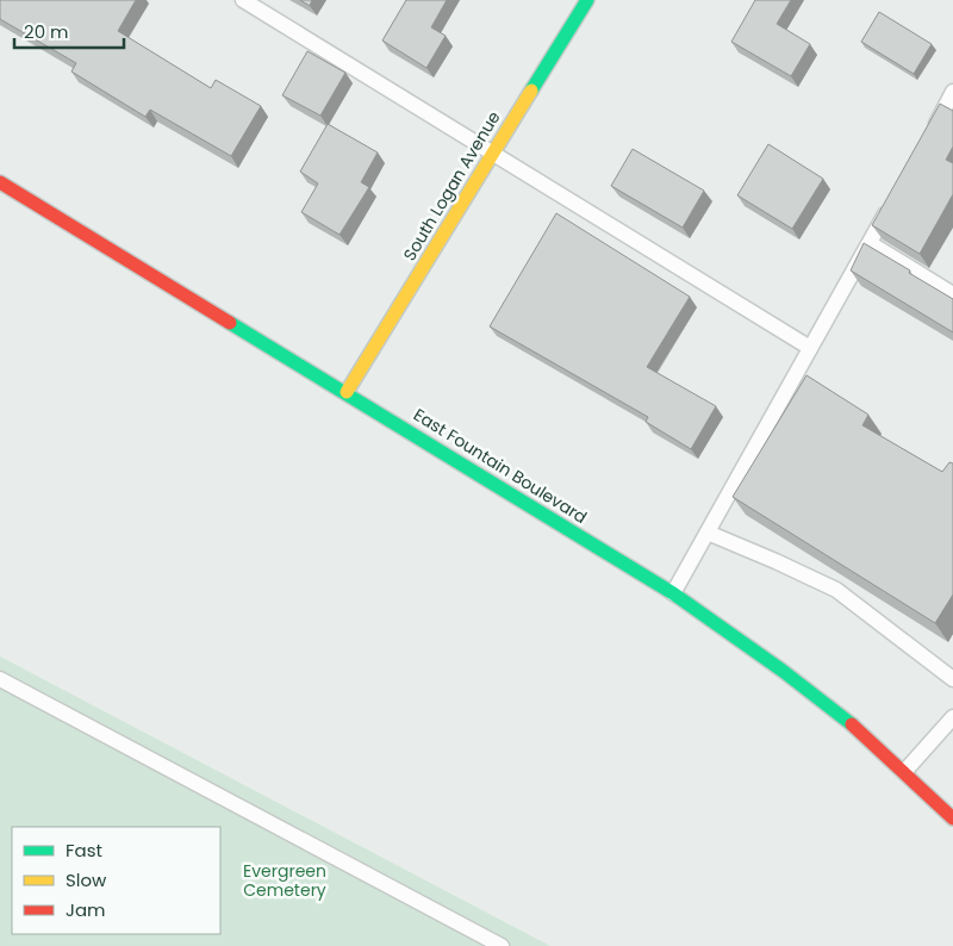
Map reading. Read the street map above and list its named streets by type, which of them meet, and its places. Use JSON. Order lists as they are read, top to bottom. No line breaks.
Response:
{"streets":{"main road":["South Logan Avenue","East Fountain Boulevard"]},"crossings":[["South Logan Avenue","East Fountain Boulevard"]],"parks":["Evergreen Cemetery"],"legend":["Fast","Slow","Jam"],"scale_bar":"20 m"}
